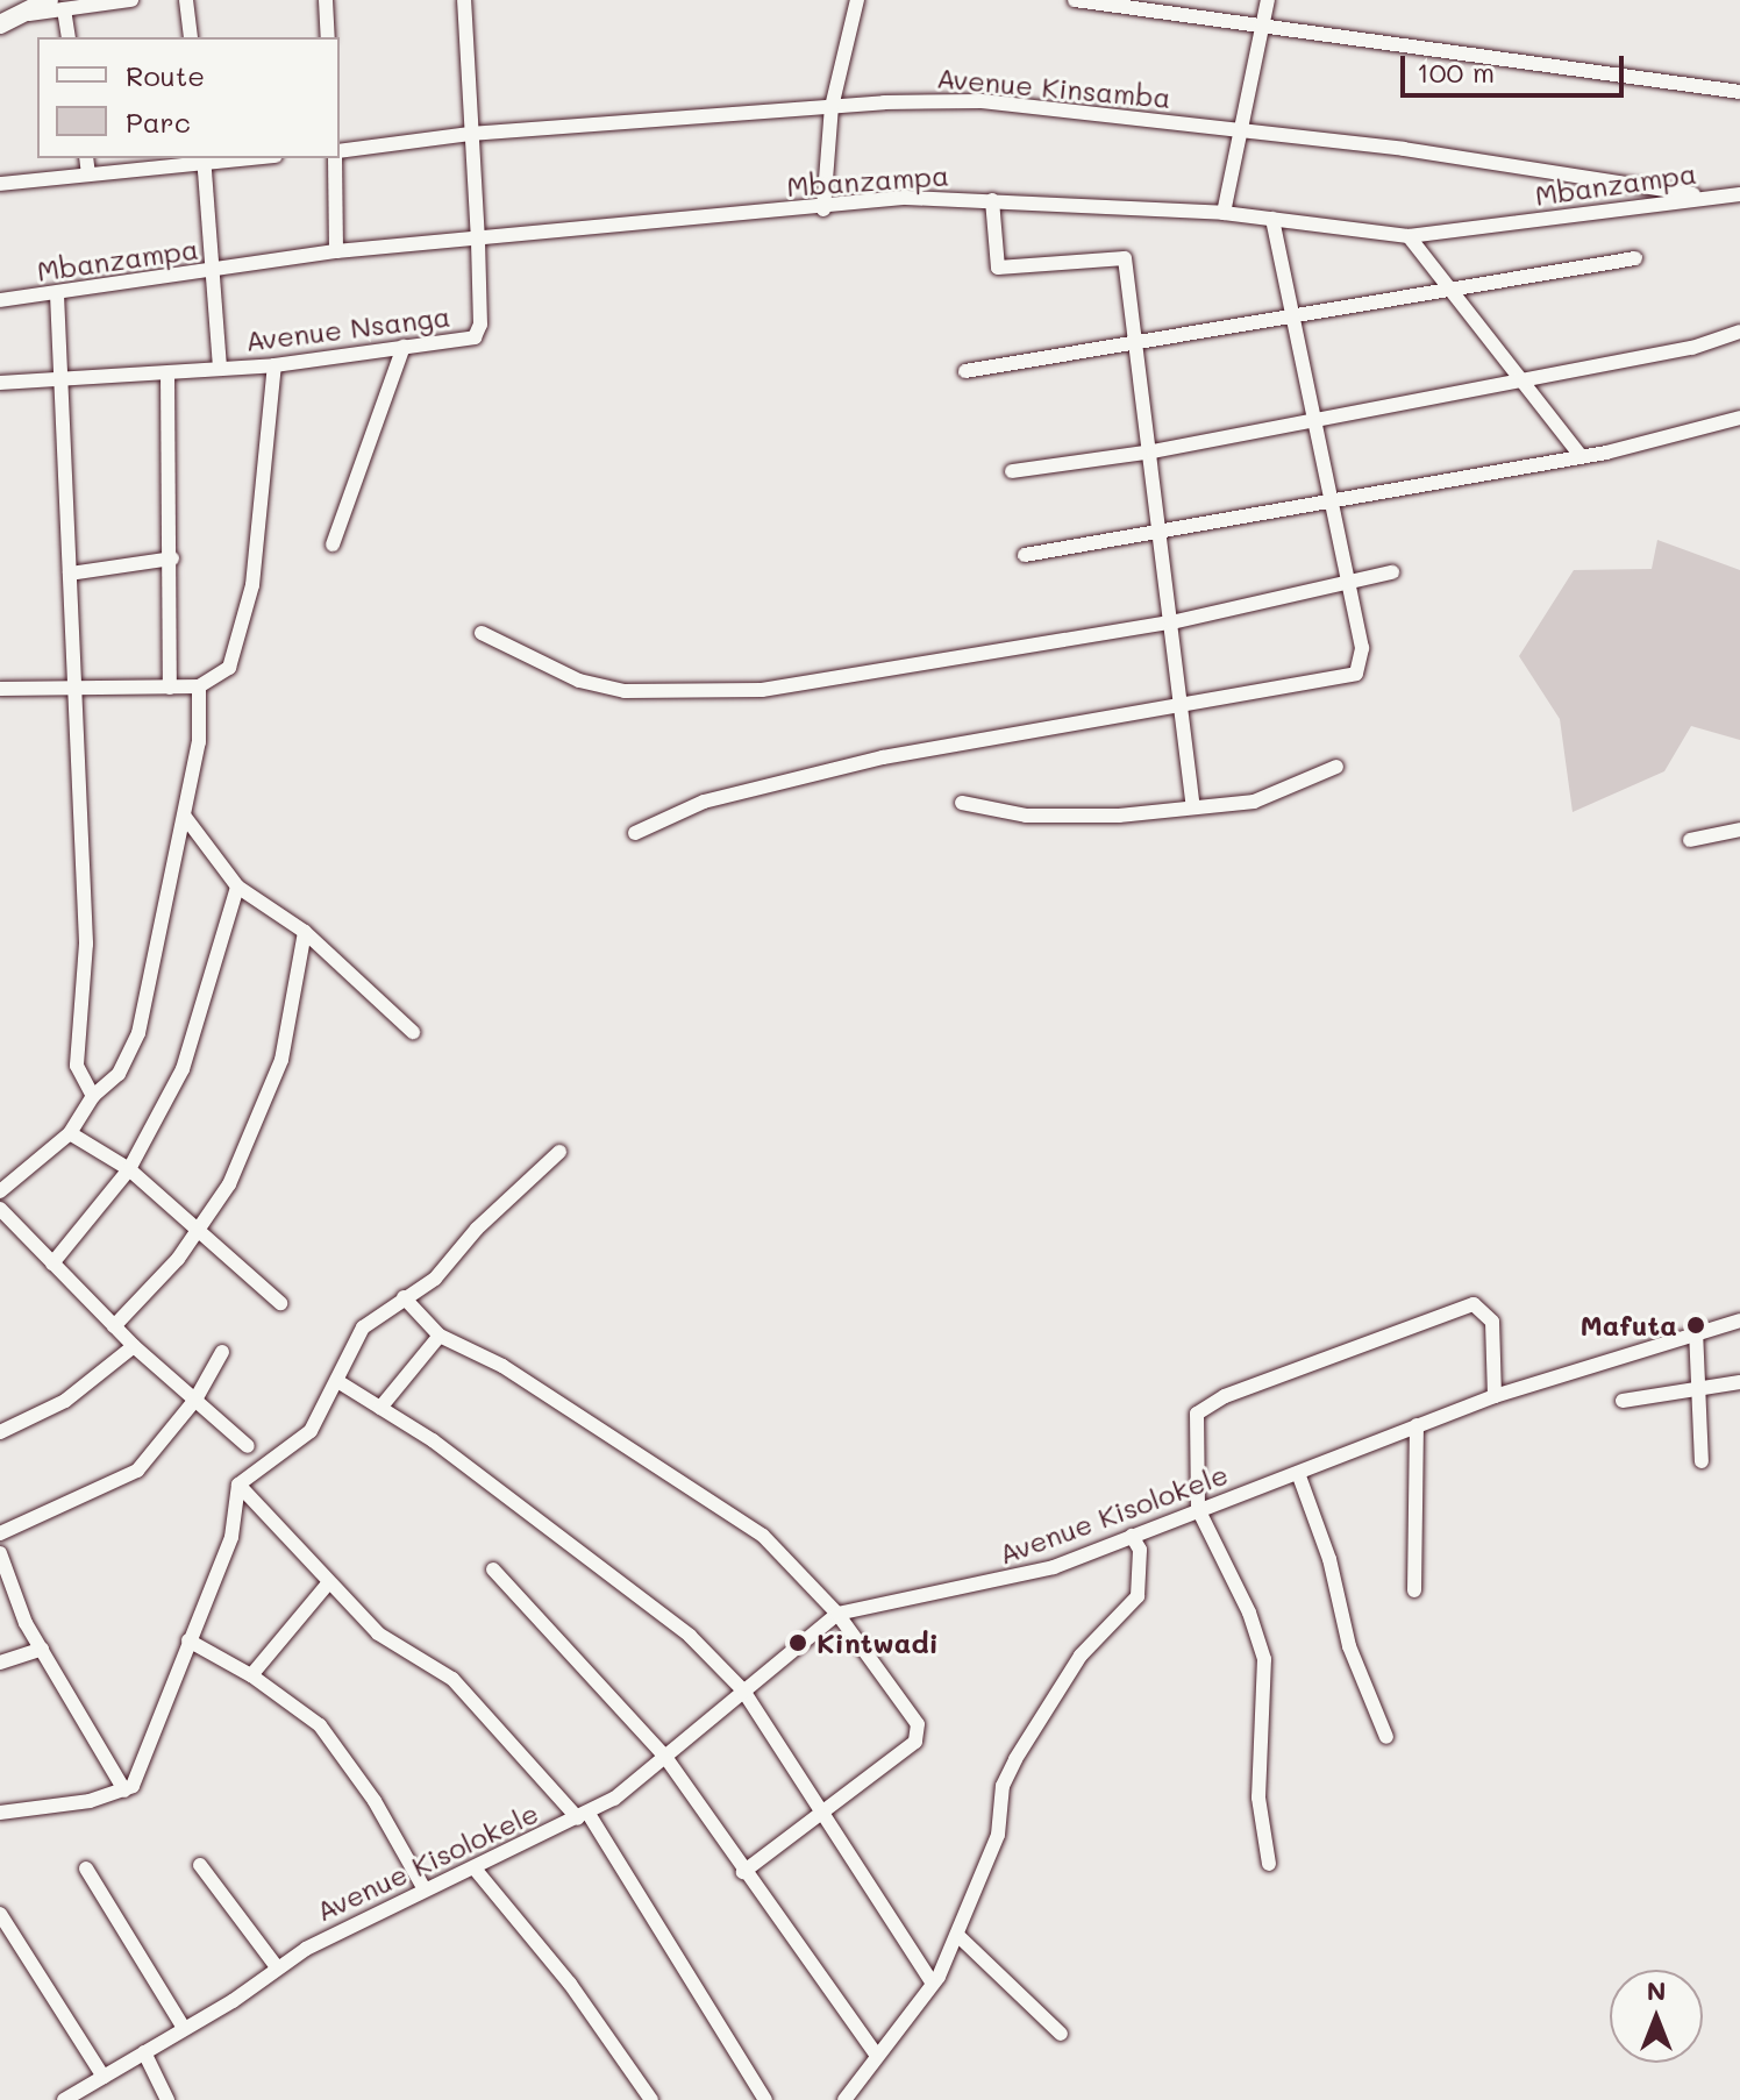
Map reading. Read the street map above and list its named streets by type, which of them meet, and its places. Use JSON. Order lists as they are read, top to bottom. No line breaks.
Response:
{"streets":{"street":["Avenue Kinsamba","Mbanzampa","Avenue Nsanga","Avenue Kisolokele"]},"crossings":[["Avenue Kinsamba","Mbanzampa"],["Avenue Kinsamba","Avenue Nsanga"],["Mbanzampa","Avenue Nsanga"]],"places":["Mafuta","Kintwadi"],"legend":["Route","Parc"],"scale_bar":"100 m","north":"top"}
